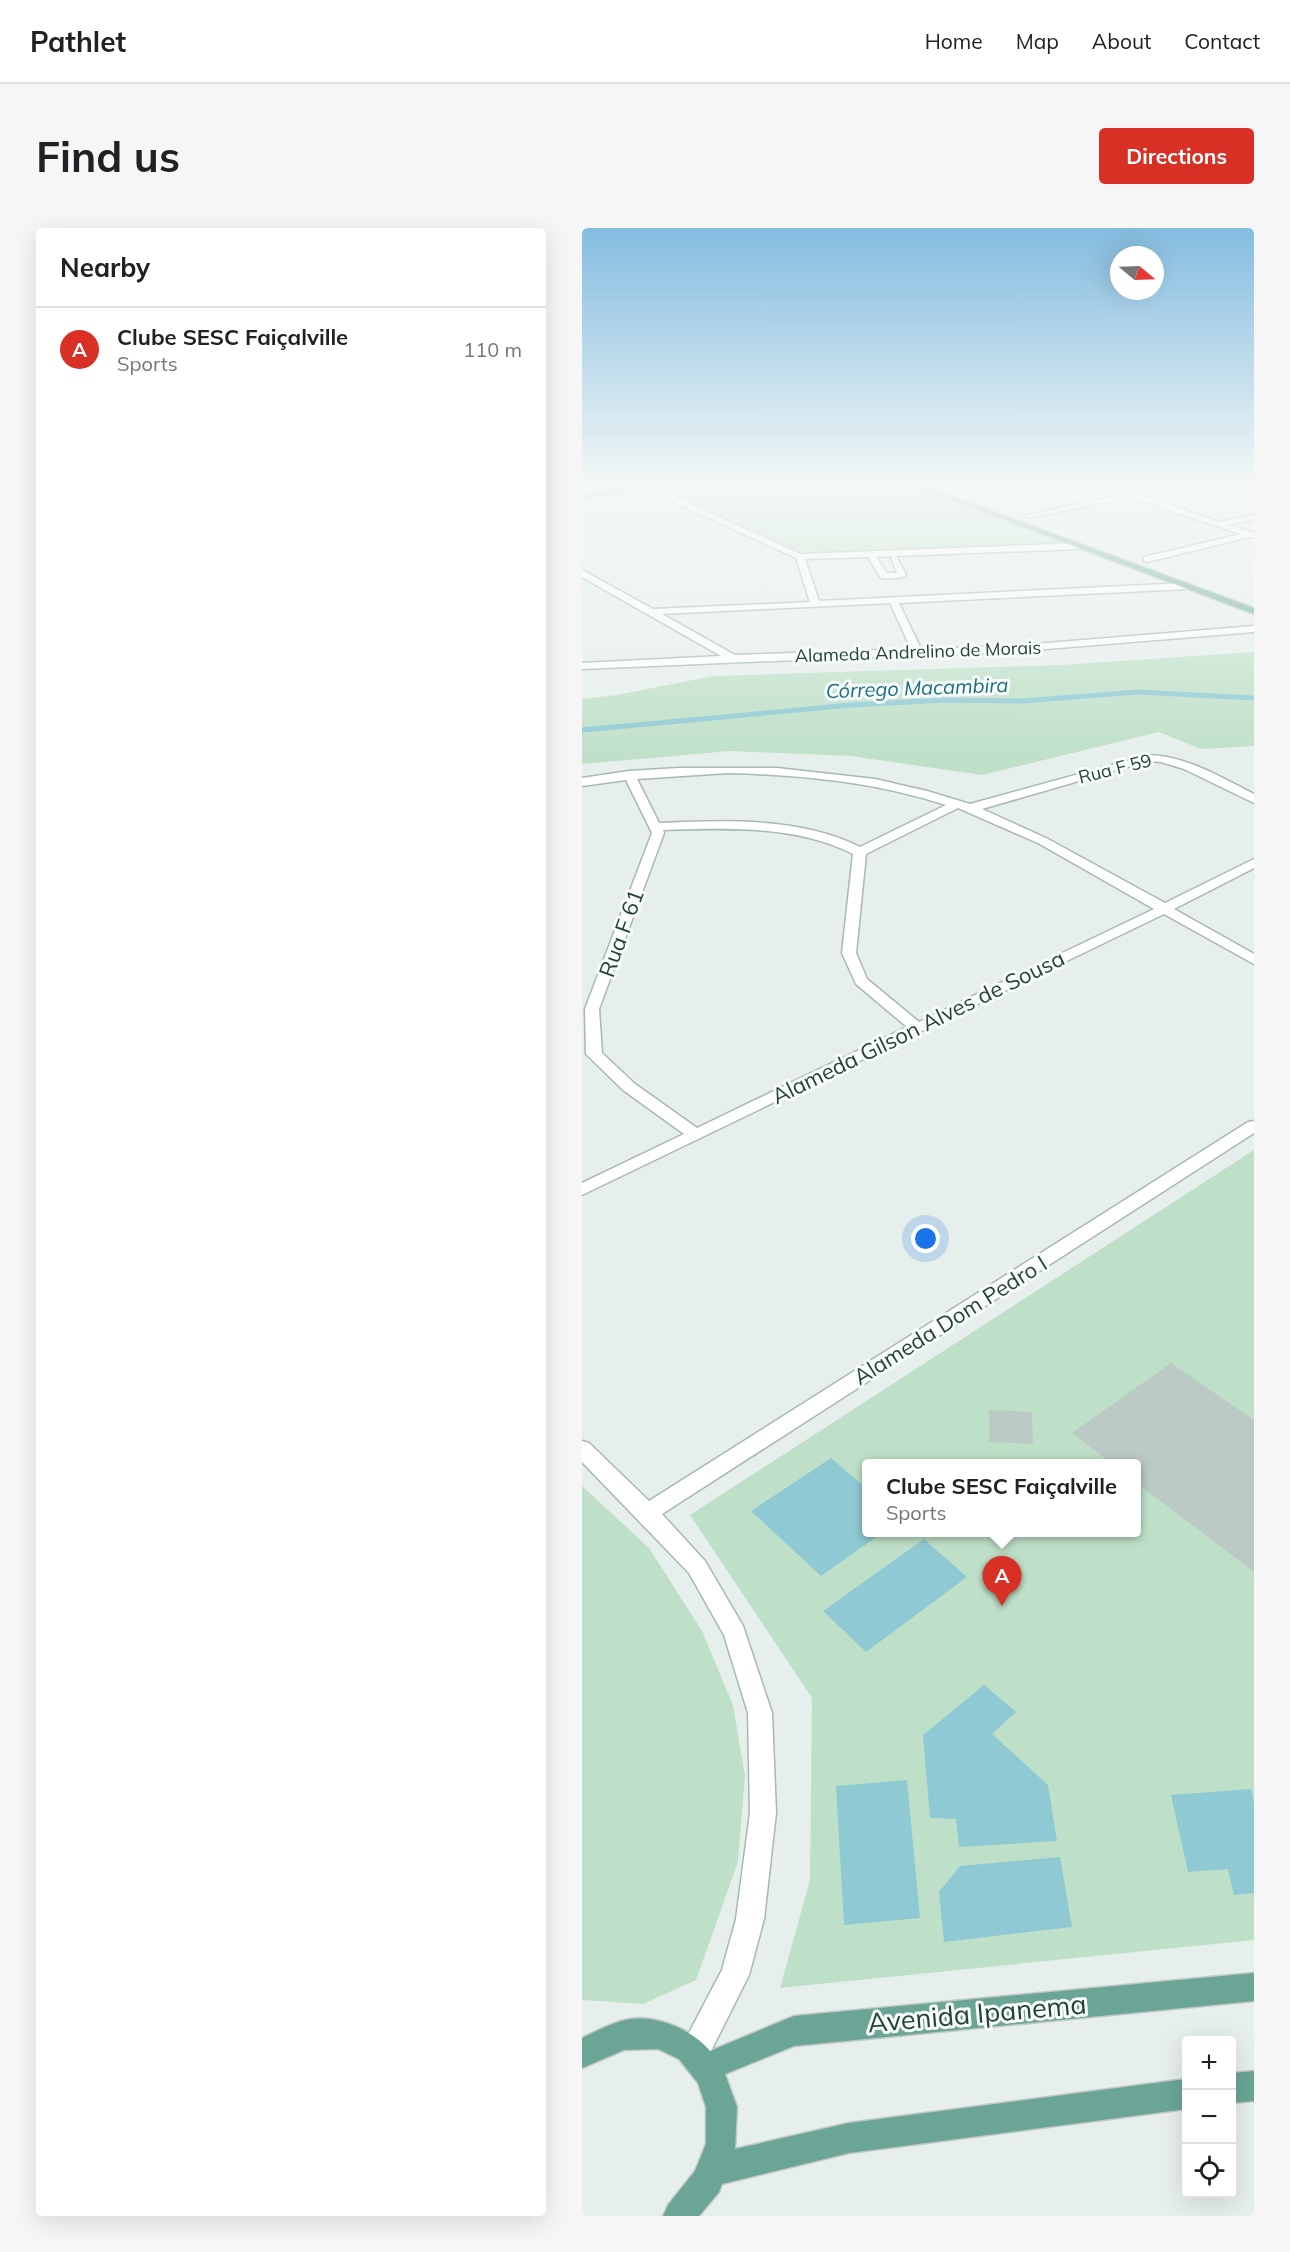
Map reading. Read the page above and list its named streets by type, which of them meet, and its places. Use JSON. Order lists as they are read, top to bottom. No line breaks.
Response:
{"streets":{"main road":["Avenida Ipanema"],"street":["Alameda Andrelino de Morais","Rua F 59","Rua F 61","Alameda Gilson Alves de Sousa","Alameda Dom Pedro I"]},"crossings":[["Rua F 61","Alameda Gilson Alves de Sousa"]],"water":["Córrego Macambira"],"north":"right","page":{"header":"Pathlet","nav":["Home","Map","About","Contact"],"buttons":"Directions","title":"Find us","heading":"Nearby","list":[{"mark":"A","name":"Clube SESC Faiçalville","note":"Sports","value":"110 m"}],"popup":["Clube SESC Faiçalville","Sports"],"pins":"A","map_buttons":["+","−"]}}
